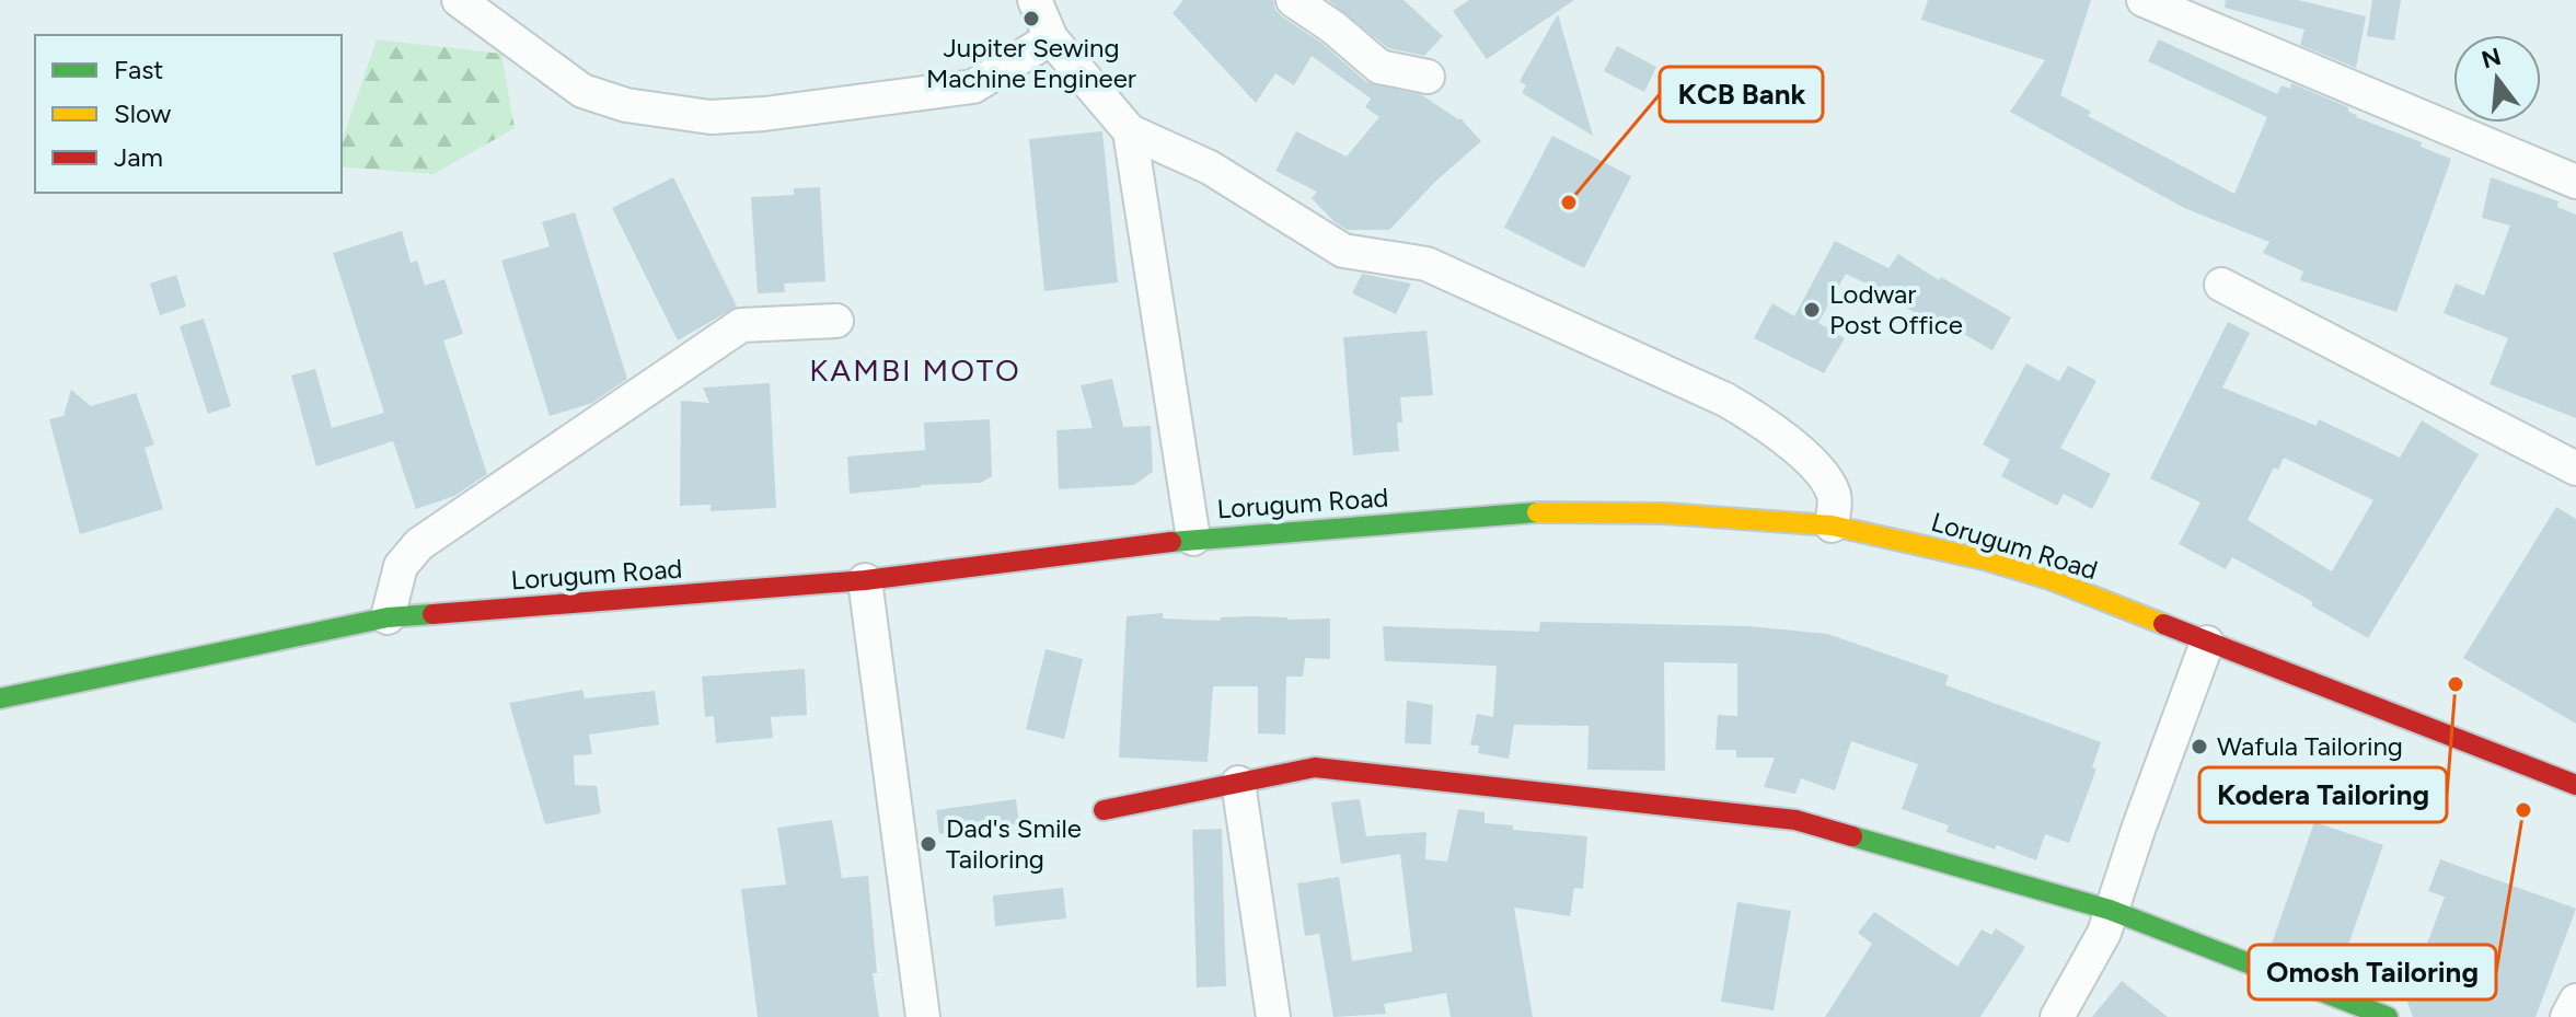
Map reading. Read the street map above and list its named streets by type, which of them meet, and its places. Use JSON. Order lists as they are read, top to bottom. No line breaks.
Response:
{"streets":{"main road":["Lorugum Road"]},"districts":["KAMBI MOTO"],"places":["Jupiter Sewing Machine Engineer","KCB Bank","Lodwar Post Office","Kodera Tailoring","Wafula Tailoring","Omosh Tailoring","Dad's Smile Tailoring"],"legend":["Fast","Slow","Jam"],"north":"top"}
